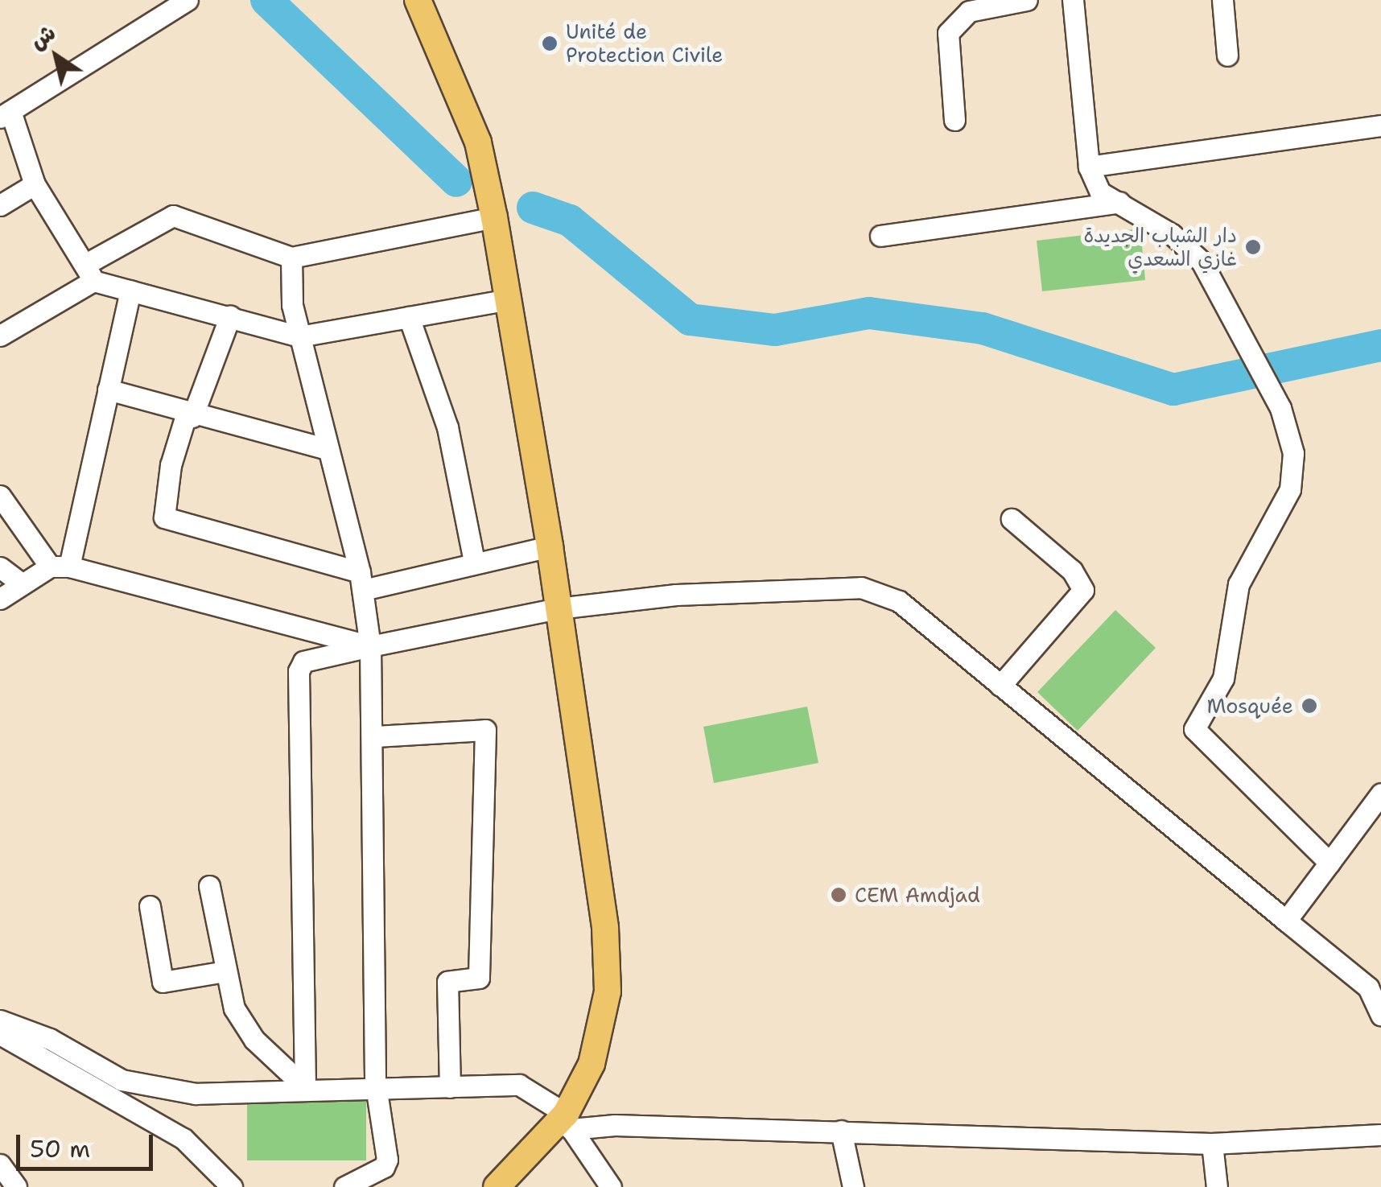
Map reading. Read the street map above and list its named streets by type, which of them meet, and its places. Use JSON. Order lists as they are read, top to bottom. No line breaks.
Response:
{"places":["Unité de Protection Civile","دار الشباب الجديدة غازي السعدي","Mosquée","CEM Amdjad"],"scale_bar":"50 m","north":"top left"}
